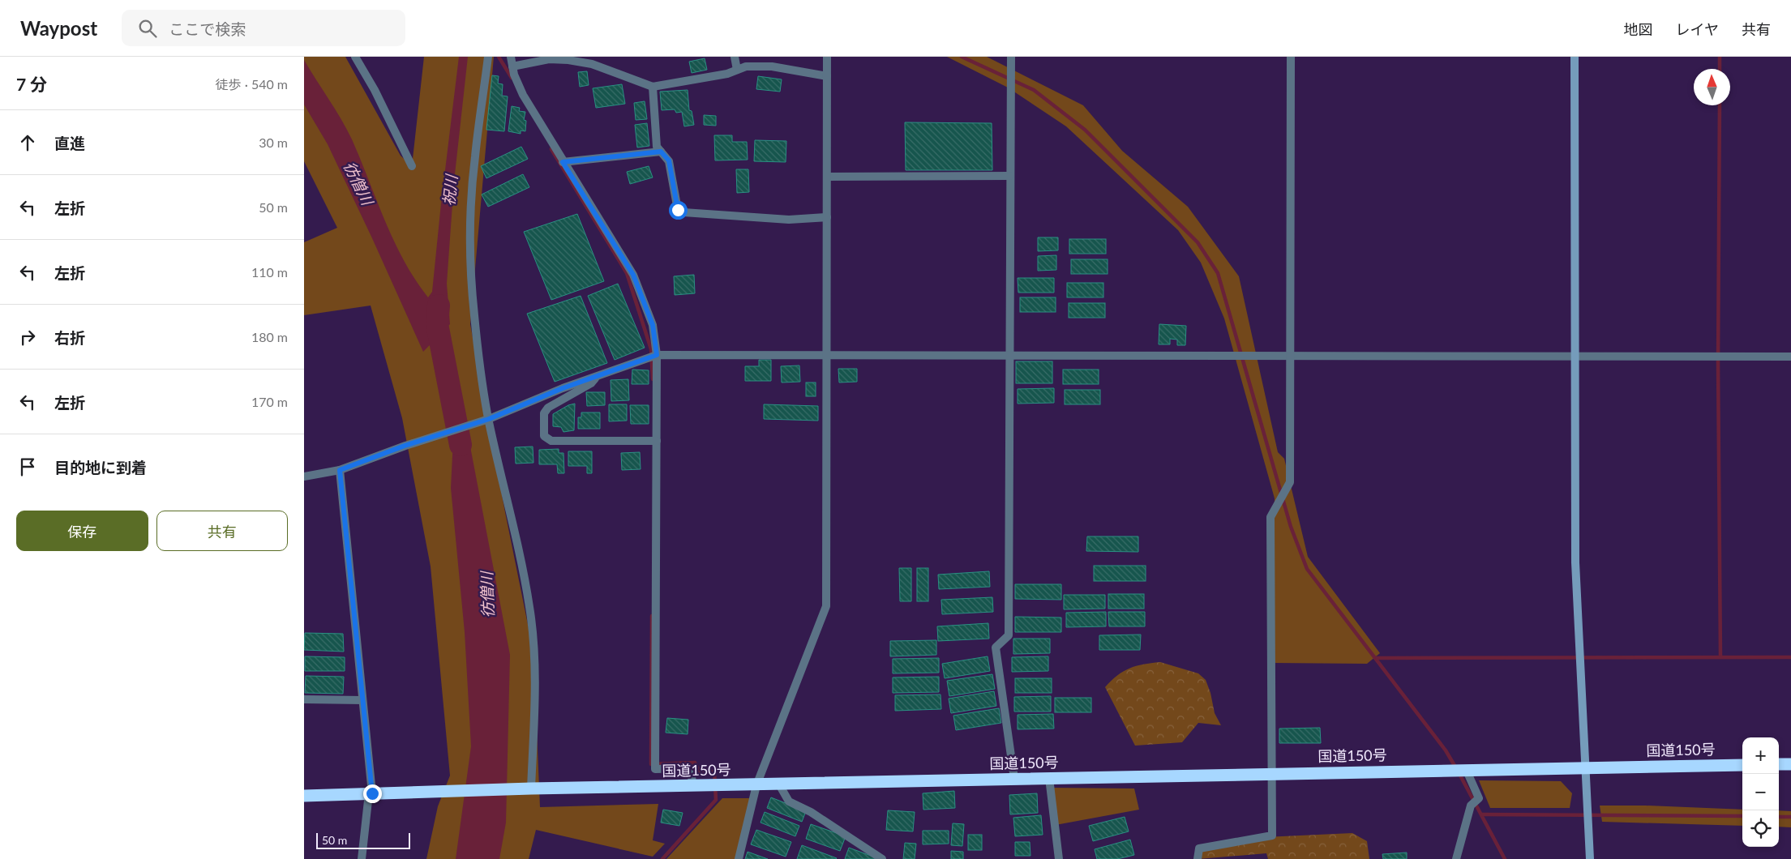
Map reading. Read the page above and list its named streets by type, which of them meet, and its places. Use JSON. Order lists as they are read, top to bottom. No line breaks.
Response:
{"streets":{"highway":["国道150号"]},"water":["彷僧川","祝川"],"scale_bar":"50 m","north":"top","page":{"header":"Waypost","search":"ここで検索","nav":["地図","レイヤ","共有"],"heading":["7 分","徒歩 · 540 m"],"list":[["直進","30 m"],["左折","50 m"],["左折","110 m"],["右折","180 m"],["左折","170 m"],"目的地に到着"],"buttons":["保存","共有"],"map_buttons":["+","−"],"scale":"50 m"}}
